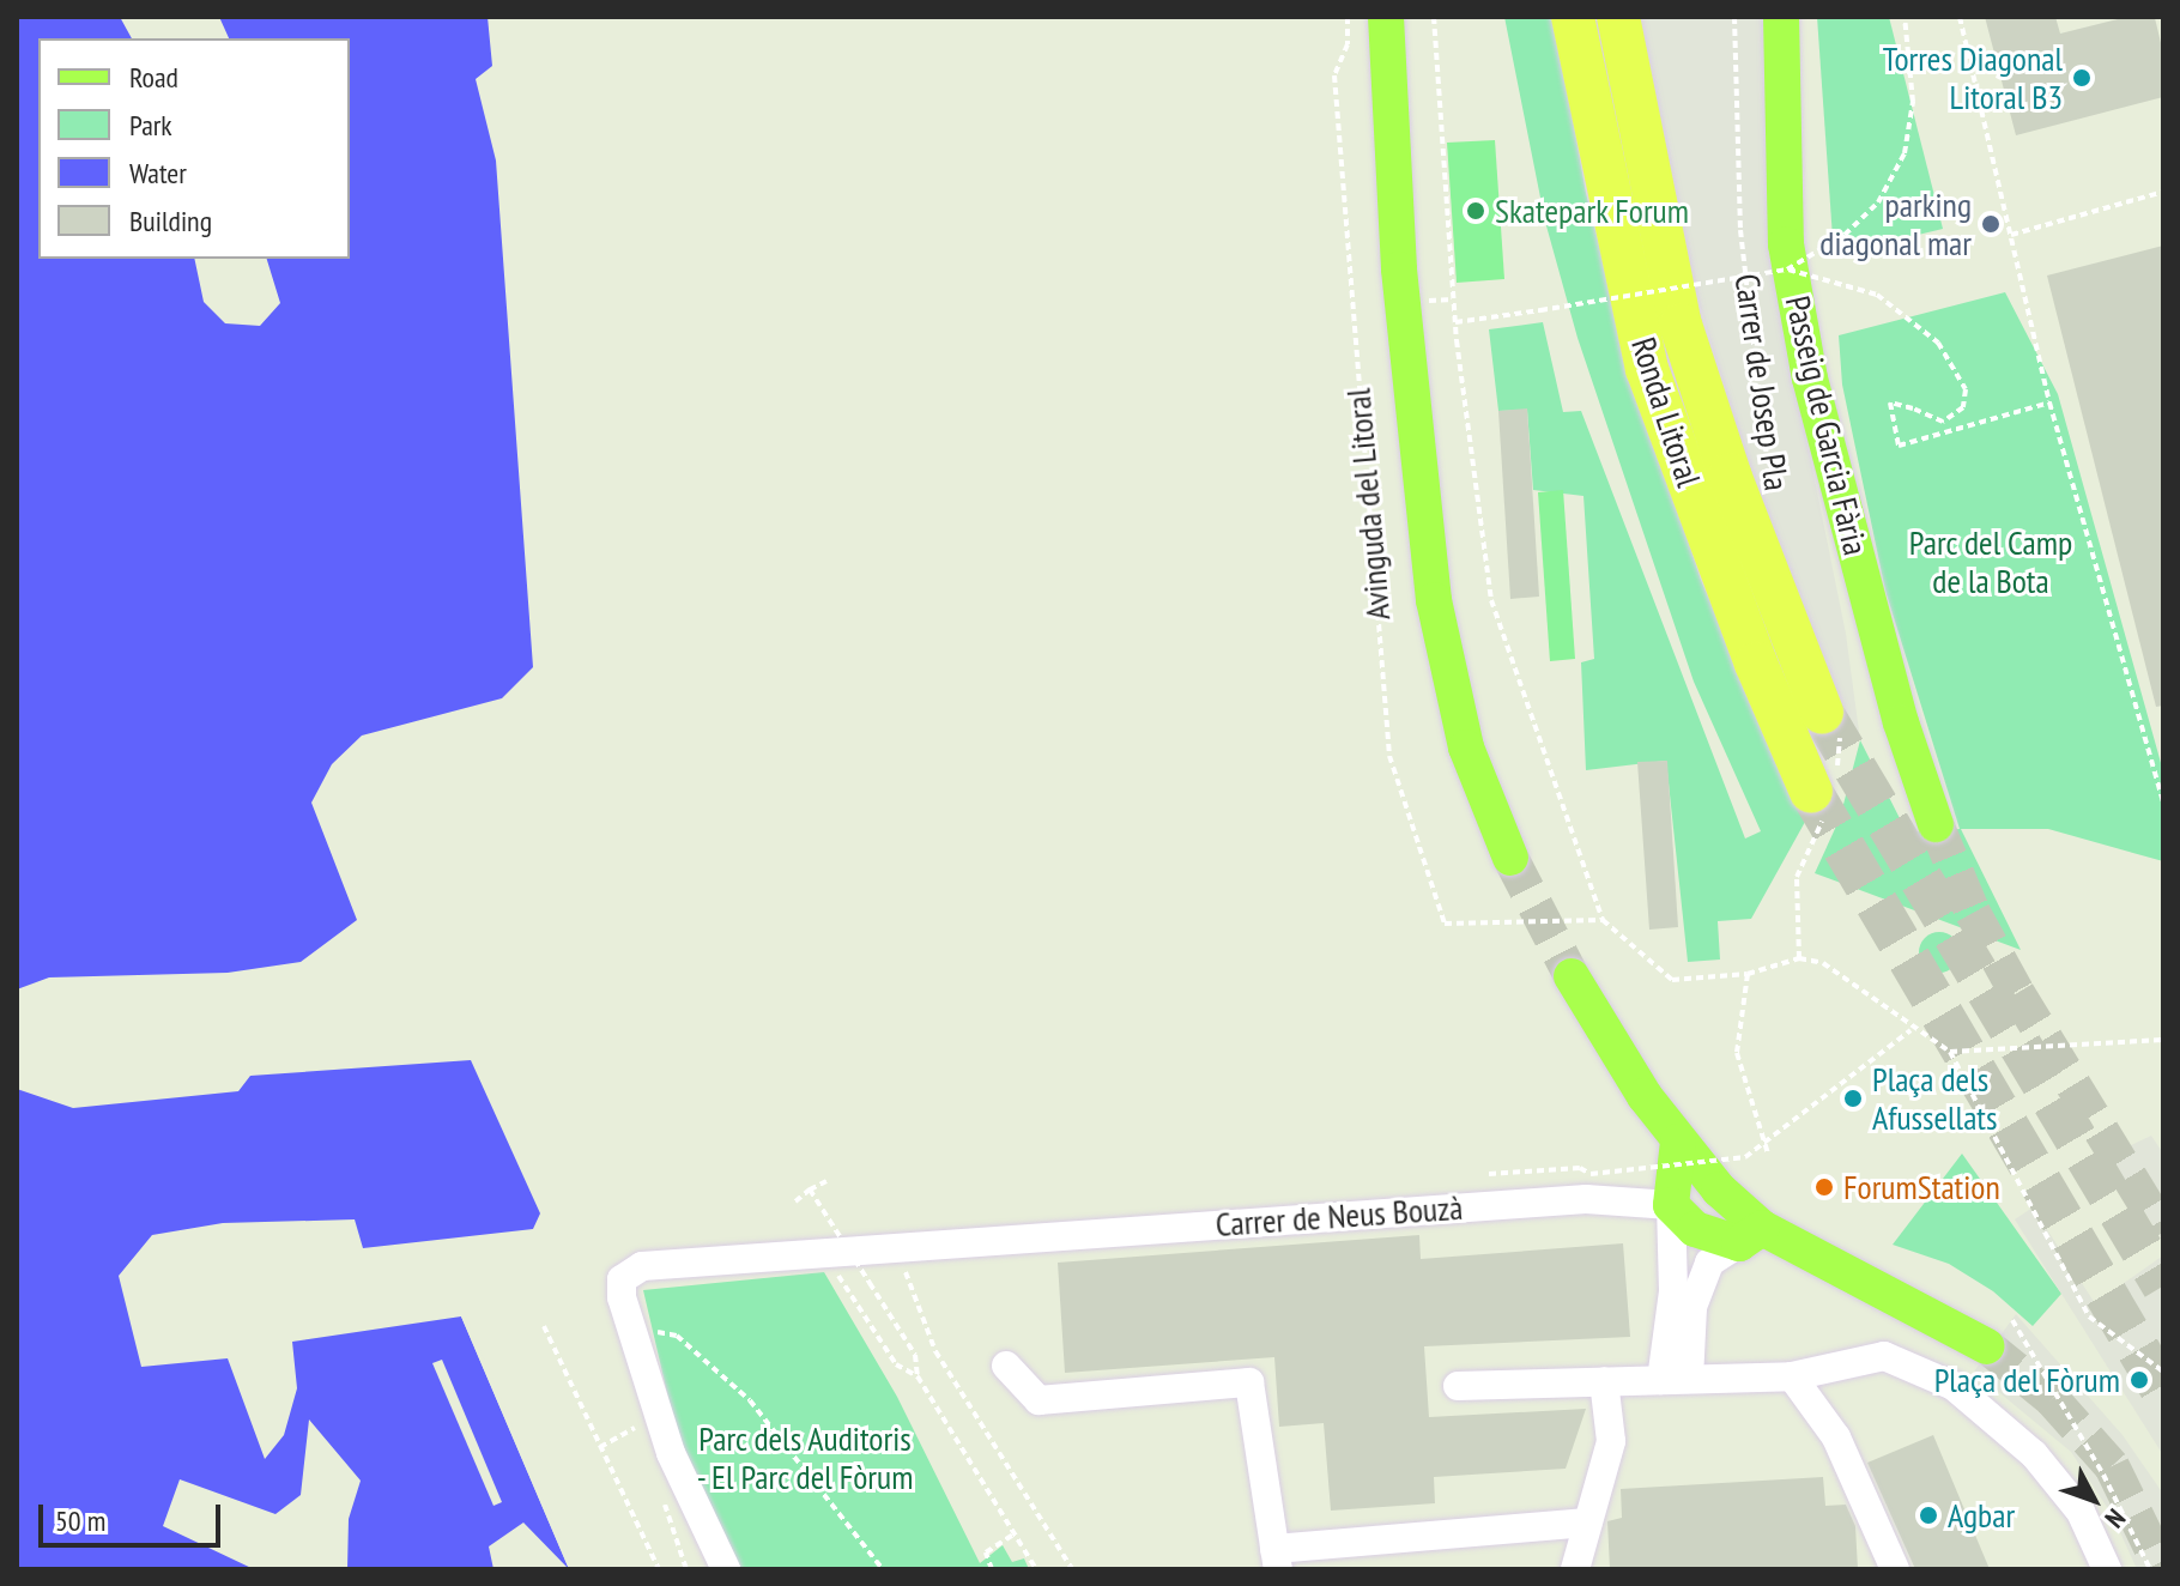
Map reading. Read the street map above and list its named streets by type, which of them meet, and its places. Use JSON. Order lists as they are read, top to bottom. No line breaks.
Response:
{"streets":{"highway":["Ronda Litoral"],"main road":["Passeig de Garcia Fària","Avinguda del Litoral"],"street":["Carrer de Neus Bouzà"],"path":["Carrer de Josep Pla"]},"parks":["Parc del Camp de la Bota","Parc dels Auditoris - El Parc del Fòrum"],"places":["Torres Diagonal Litoral B3","Skatepark Forum","parking diagonal mar","Plaça dels Afussellats","ForumStation","Plaça del Fòrum","Agbar"],"legend":["Road","Park","Water","Building"],"scale_bar":"50 m","north":"bottom right"}
